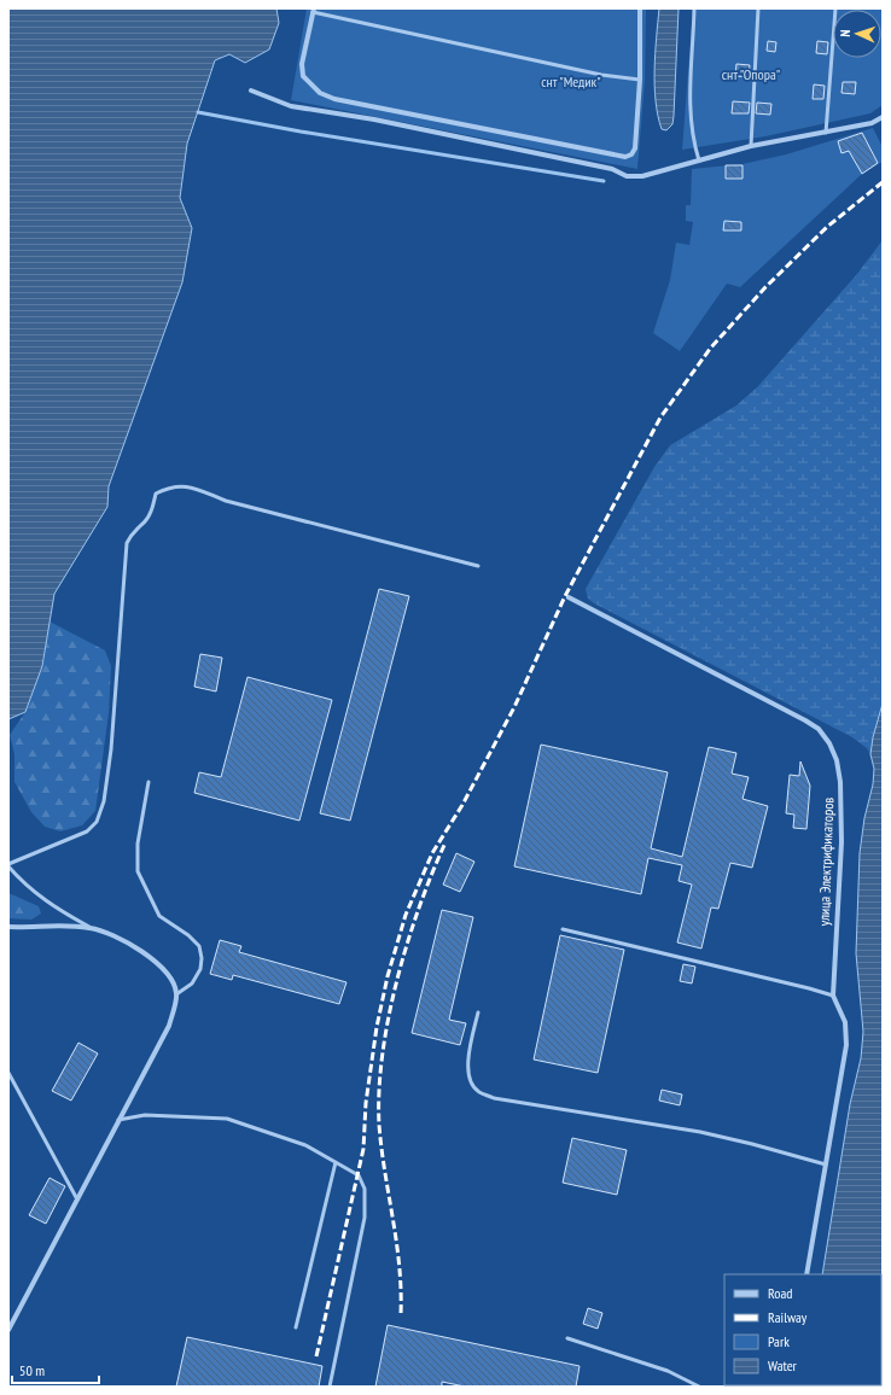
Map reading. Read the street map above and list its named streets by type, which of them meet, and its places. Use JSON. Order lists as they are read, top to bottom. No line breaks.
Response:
{"streets":{"street":["улица Электрификаторов"]},"parks":["снт \"Опора\"","снт \"Медик\""],"legend":["Road","Railway","Park","Water"],"scale_bar":"50 m","north":"left"}
